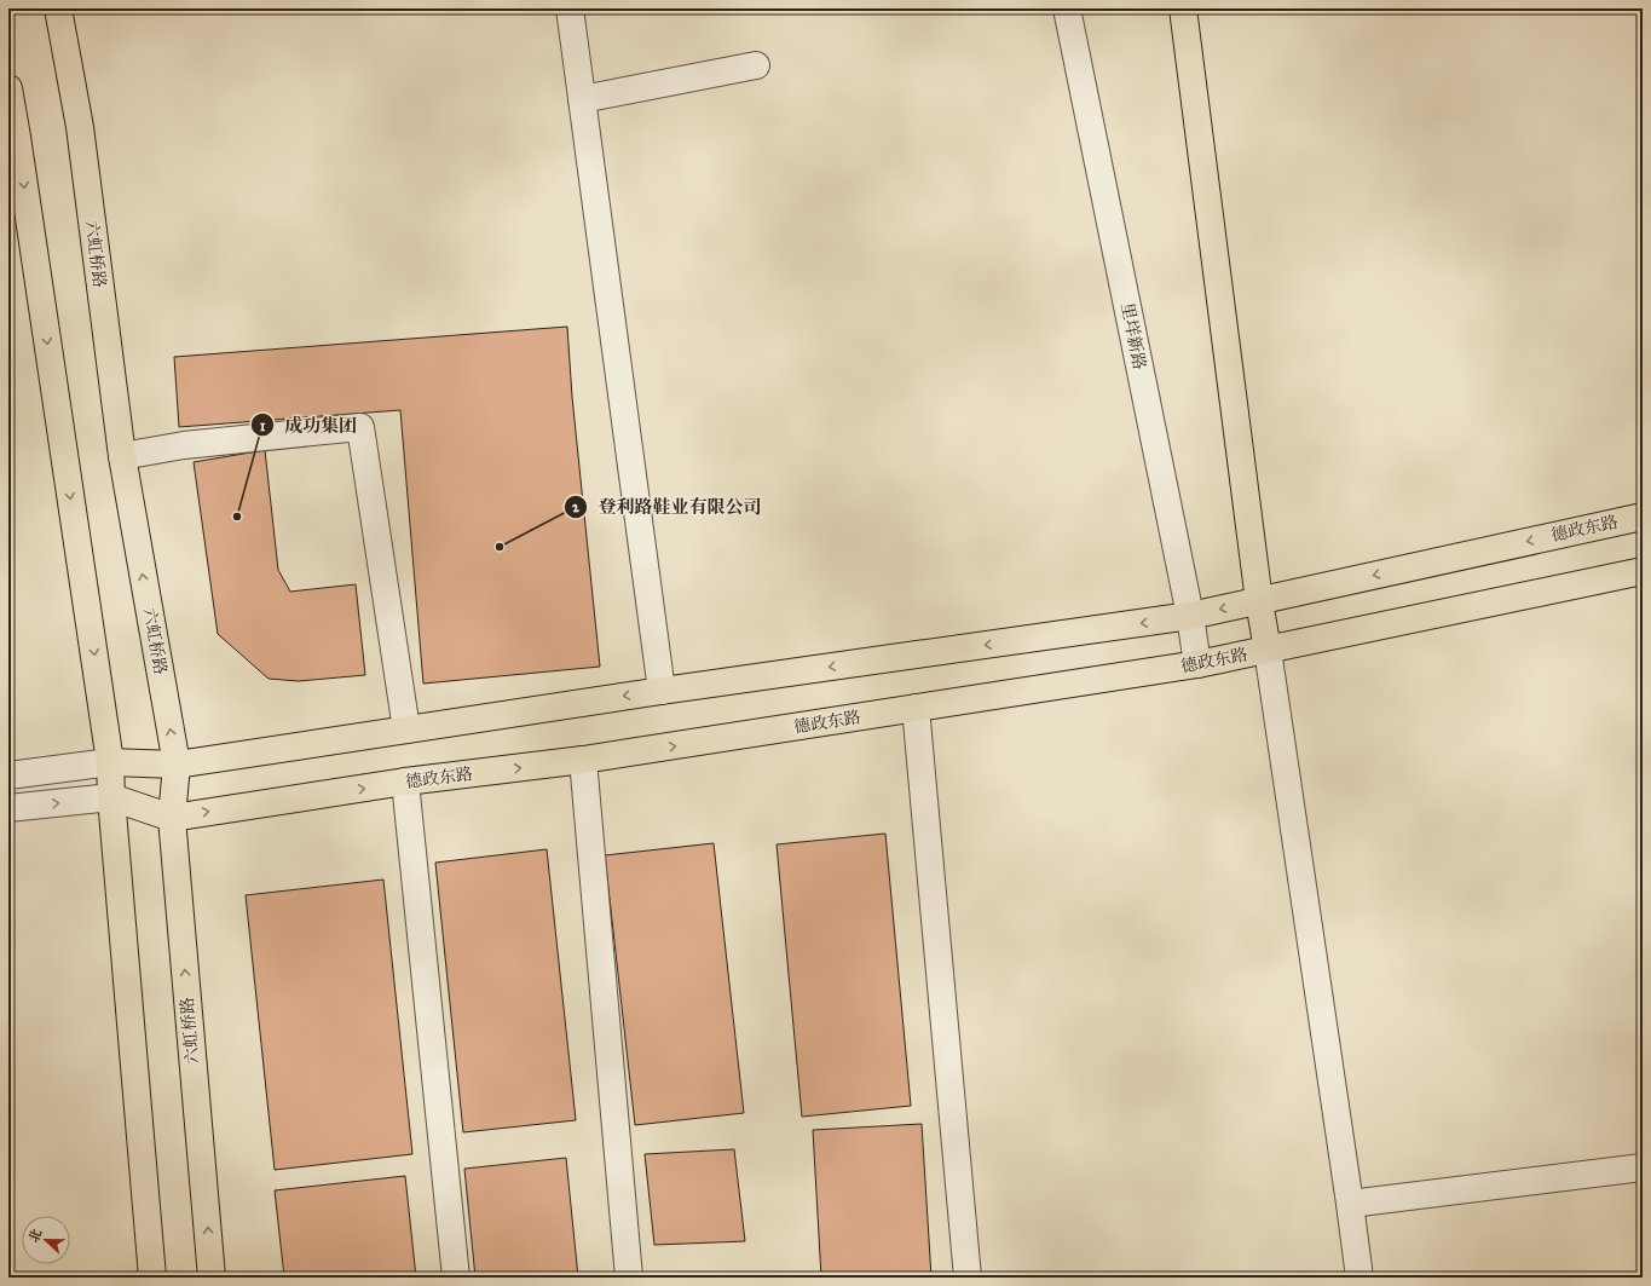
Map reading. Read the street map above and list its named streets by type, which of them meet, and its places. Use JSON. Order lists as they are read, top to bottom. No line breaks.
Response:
{"streets":{"main road":["六虹桥路","德政东路"],"street":["里垟新路"]},"crossings":[["六虹桥路","德政东路"],["里垟新路","德政东路"]],"places":["成功集团","登利路鞋业有限公司"],"north":"left"}
